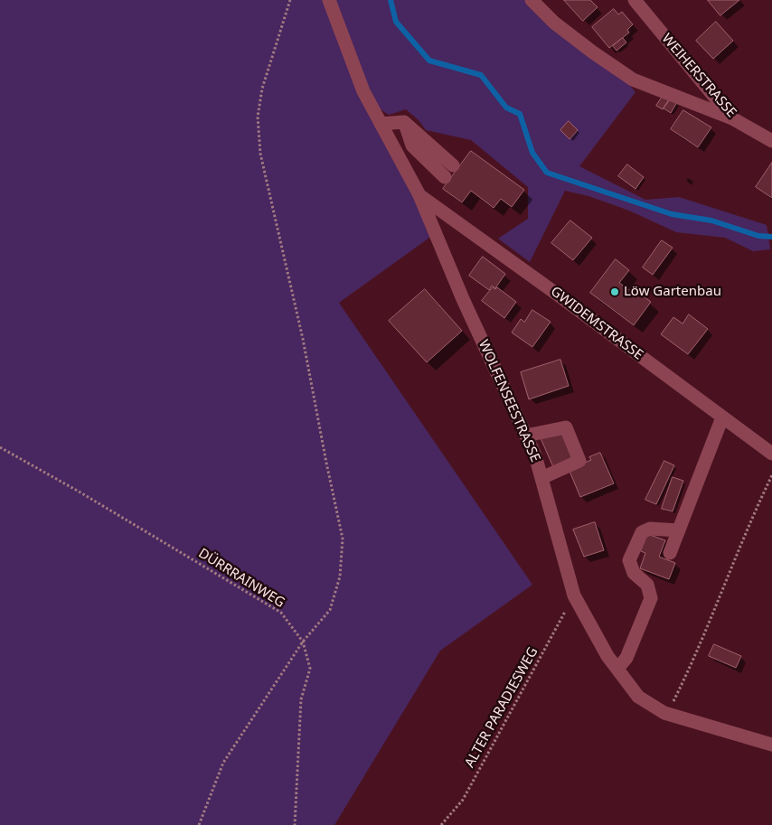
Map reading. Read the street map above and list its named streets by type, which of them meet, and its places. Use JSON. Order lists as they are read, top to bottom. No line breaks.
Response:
{"streets":{"street":["WEIHERSTRASSE","GWIDEMSTRASSE","WOLFENSEESTRASSE"],"path":["DÜRRRAINWEG","ALTER PARADIESWEG"]},"crossings":[["GWIDEMSTRASSE","WOLFENSEESTRASSE"],["WOLFENSEESTRASSE","ALTER PARADIESWEG"]],"places":["Löw Gartenbau"]}
